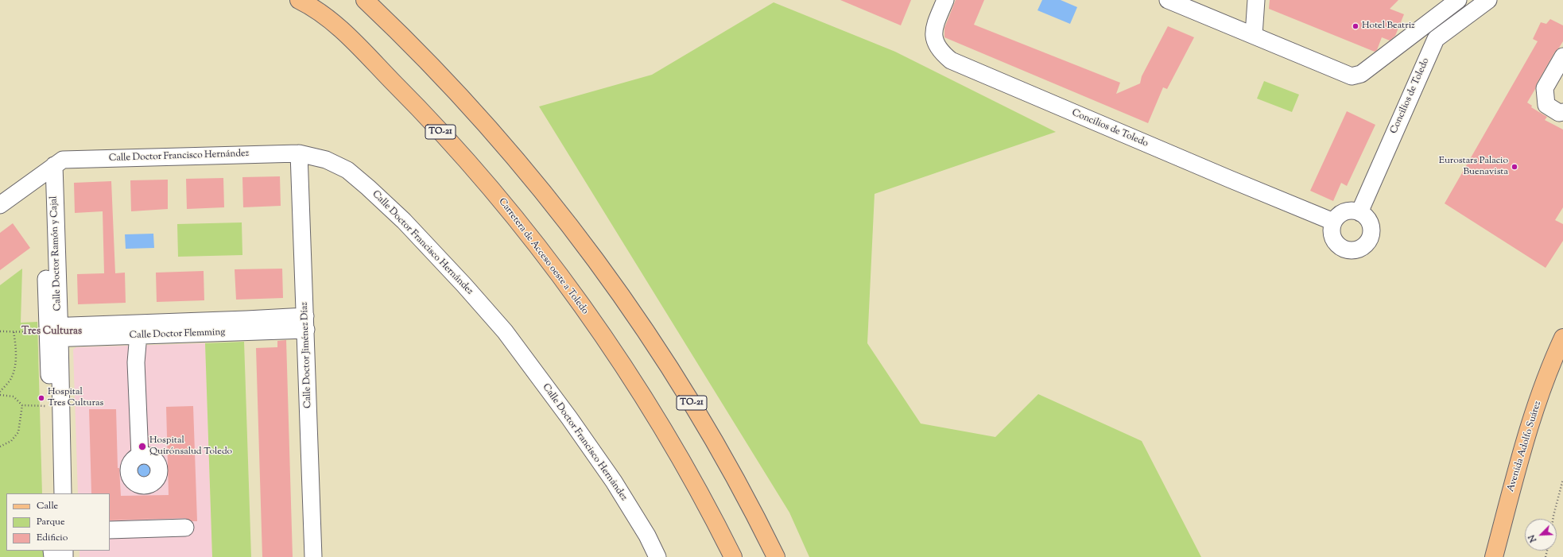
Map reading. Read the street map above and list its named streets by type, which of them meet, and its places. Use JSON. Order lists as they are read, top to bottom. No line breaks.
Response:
{"streets":{"main road":["TO-21","Carretera de Acceso oeste a Toledo","Avenida Adolfo Suárez"],"street":["Concilios de Toledo","Calle Doctor Francisco Hernández","Calle Doctor Ramón y Cajal","Calle Doctor Flemming","Calle Doctor Jiménez Díaz"]},"crossings":[["Calle Doctor Francisco Hernández","Calle Doctor Ramón y Cajal"],["Calle Doctor Francisco Hernández","Calle Doctor Jiménez Díaz"],["Calle Doctor Ramón y Cajal","Calle Doctor Flemming"],["Calle Doctor Flemming","Calle Doctor Jiménez Díaz"]],"districts":["Tres Culturas"],"places":["Hotel Beatriz","Eurostars Palacio Buenavista","Hospital Tres Culturas","Hospital Quirónsalud Toledo"],"legend":["Calle","Parque","Edificio"],"north":"bottom left"}
